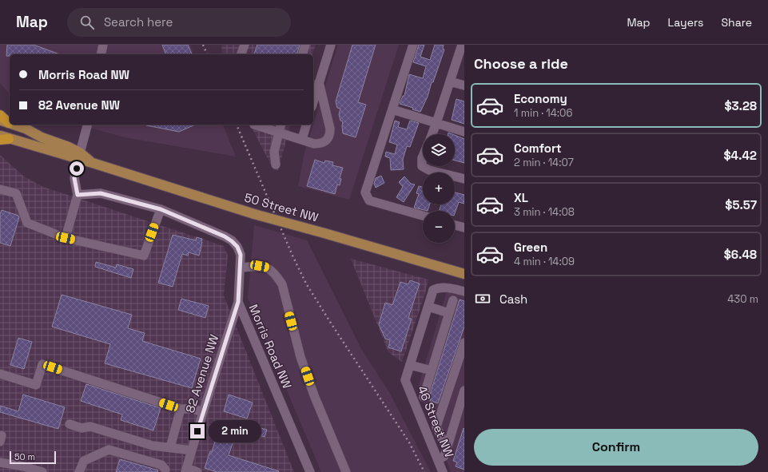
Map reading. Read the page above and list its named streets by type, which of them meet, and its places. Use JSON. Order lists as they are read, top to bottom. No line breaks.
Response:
{"streets":{"main road":["50 Street NW"],"street":["Morris Road NW","82 Avenue NW","46 Street NW"]},"crossings":[["Morris Road NW","82 Avenue NW"]],"scale_bar":"50 m","page":{"header":"Map","search":"Search here","nav":["Map","Layers","Share"],"heading":"Choose a ride","banner":["Morris Road NW","82 Avenue NW"],"list":[{"name":"Economy","note":"1 min · 14:06","value":"$3.28"},{"name":"Comfort","note":"2 min · 14:07","value":"$4.42"},{"name":"XL","note":"3 min · 14:08","value":"$5.57"},{"name":"Green","note":"4 min · 14:09","value":"$6.48"}],"map_buttons":["+","−"],"pay":["Cash","430 m"],"bubble":"2 min","buttons":"Confirm","scale":"50 m"}}
